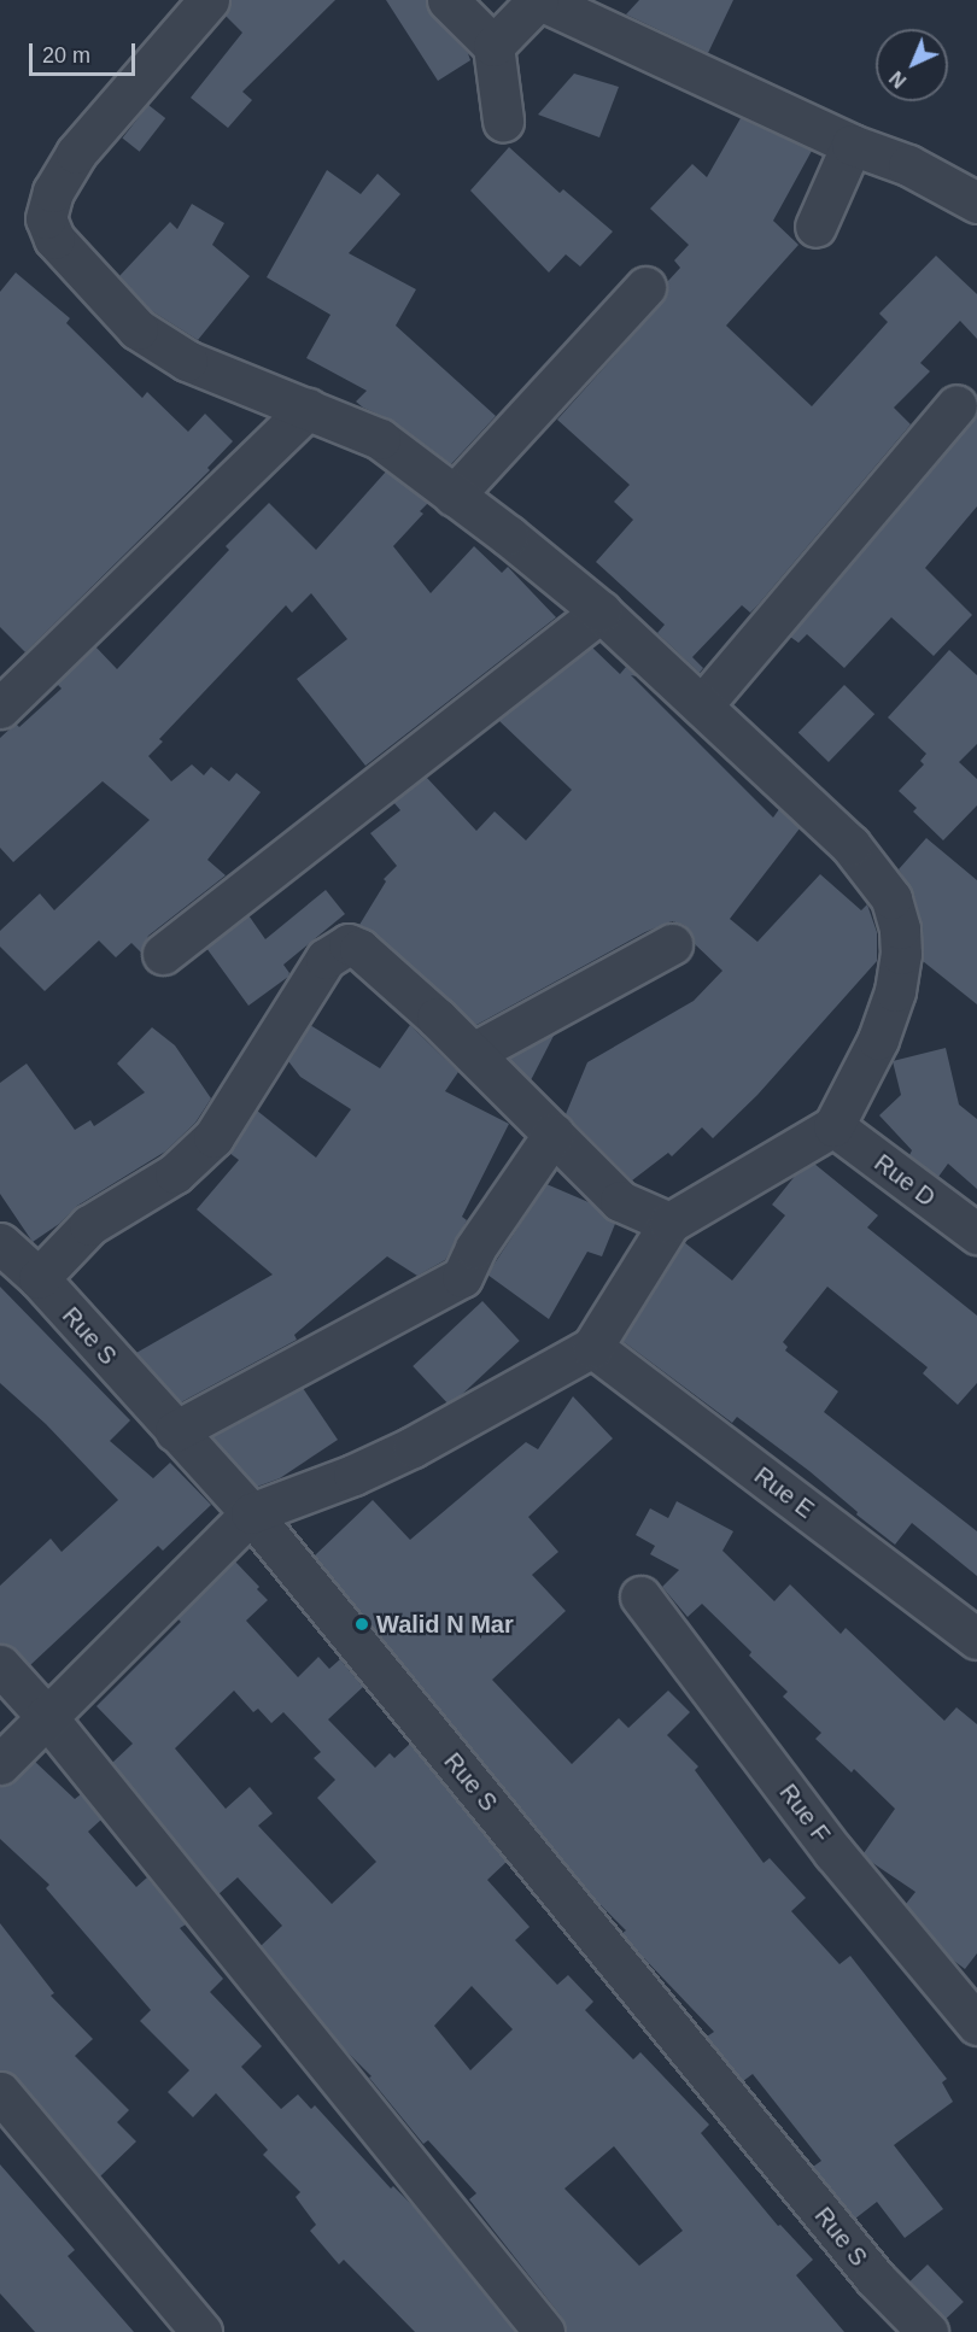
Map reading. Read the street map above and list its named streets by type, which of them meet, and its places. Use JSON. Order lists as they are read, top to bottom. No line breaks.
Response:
{"streets":{"street":["Rue D","Rue S","Rue E","Rue F"]},"places":["Walid N Mar"],"scale_bar":"20 m","north":"bottom left"}
